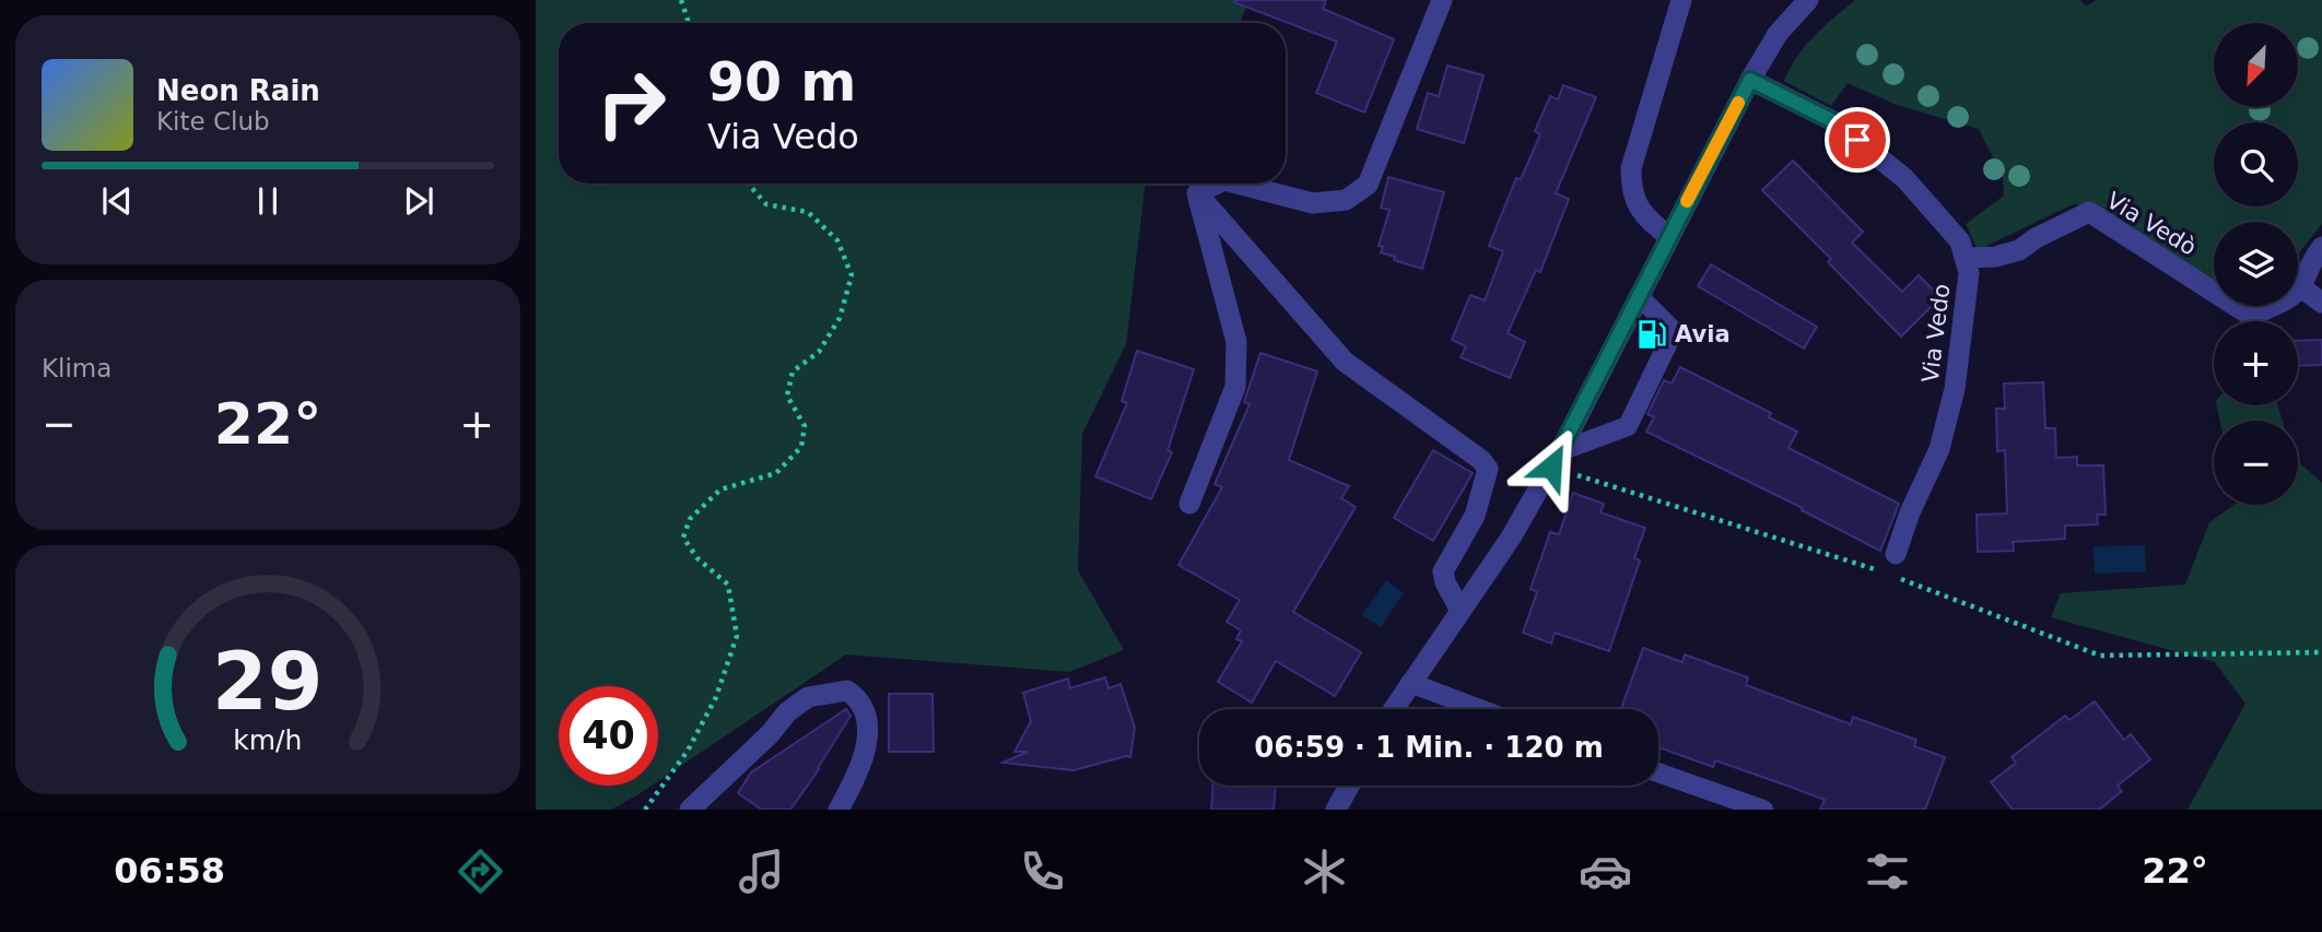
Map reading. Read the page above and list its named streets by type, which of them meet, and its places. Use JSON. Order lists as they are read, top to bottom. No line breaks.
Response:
{"streets":{"street":["Via Vedò","Via Vedo"]},"crossings":[["Via Vedò","Via Vedo"]],"places":{"fuel station":["Avia"]},"north":"bottom left","page":{"map_buttons":["+","−"],"turn":["90 m","Via Vedo"],"song":["Neon Rain","Kite Club"],"tile":"Klima","heat":["−","22°","+"],"limit":"40","trip":"06:59 · 1 Min. · 120 m","tabs":["06:58","22°"],"gauge":["29","km/h"]}}
